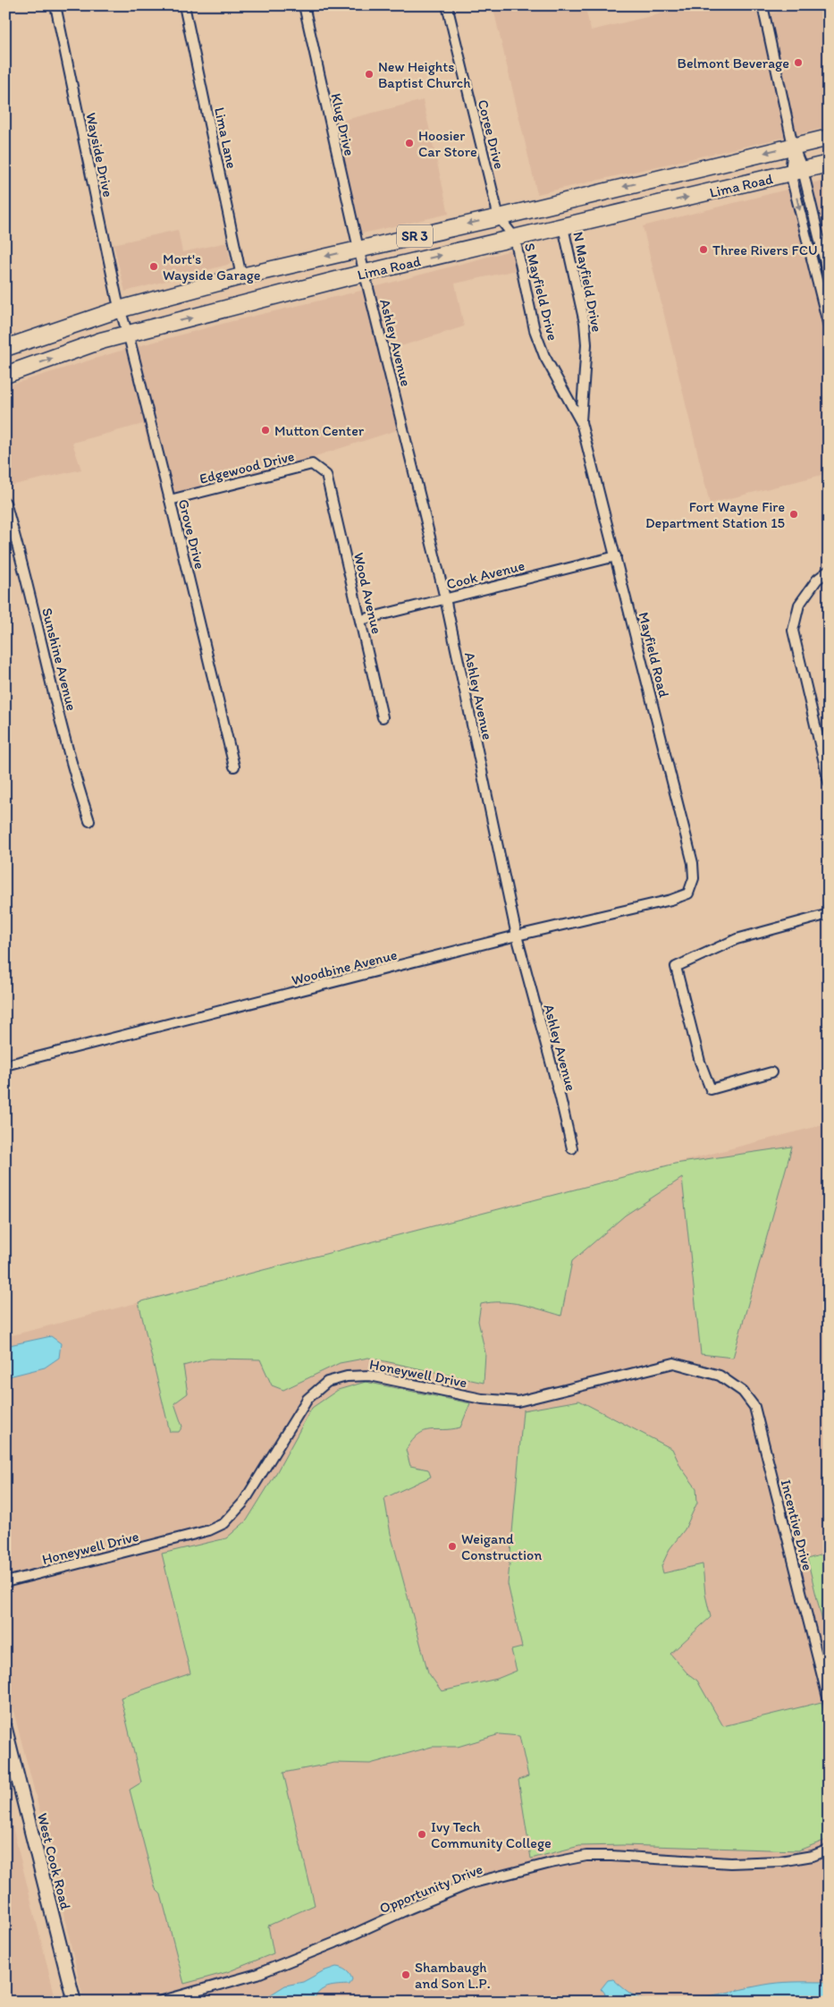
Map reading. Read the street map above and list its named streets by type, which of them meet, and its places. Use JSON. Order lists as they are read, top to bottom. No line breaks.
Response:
{"streets":{"highway":["Lima Road","SR 3"],"main road":["West Cook Road"],"street":["Klug Drive","Coree Drive","Lima Lane","Wayside Drive","N Mayfield Drive","S Mayfield Drive","Ashley Avenue","Edgewood Drive","Grove Drive","Cook Avenue","Wood Avenue","Mayfield Road","Sunshine Avenue","Woodbine Avenue","Honeywell Drive","Incentive Drive","Opportunity Drive"]},"crossings":[["Klug Drive","Lima Road"],["Klug Drive","Ashley Avenue"],["Coree Drive","Lima Road"],["Coree Drive","S Mayfield Drive"],["Lima Lane","Lima Road"],["Wayside Drive","Lima Road"],["Wayside Drive","Grove Drive"],["Lima Road","N Mayfield Drive"],["Lima Road","S Mayfield Drive"],["Lima Road","Ashley Avenue"],["Lima Road","Grove Drive"],["N Mayfield Drive","S Mayfield Drive"],["N Mayfield Drive","Mayfield Road"],["S Mayfield Drive","Mayfield Road"],["Ashley Avenue","Cook Avenue"],["Ashley Avenue","Woodbine Avenue"],["Edgewood Drive","Grove Drive"],["Edgewood Drive","Wood Avenue"],["Cook Avenue","Wood Avenue"],["Cook Avenue","Mayfield Road"],["Mayfield Road","Woodbine Avenue"],["Honeywell Drive","Incentive Drive"]],"places":["Belmont Beverage","New Heights Baptist Church","Hoosier Car Store","Three Rivers FCU","Mort's Wayside Garage","Mutton Center","Fort Wayne Fire Department Station 15","Weigand Construction","Ivy Tech Community College","Shambaugh and Son L.P."]}
